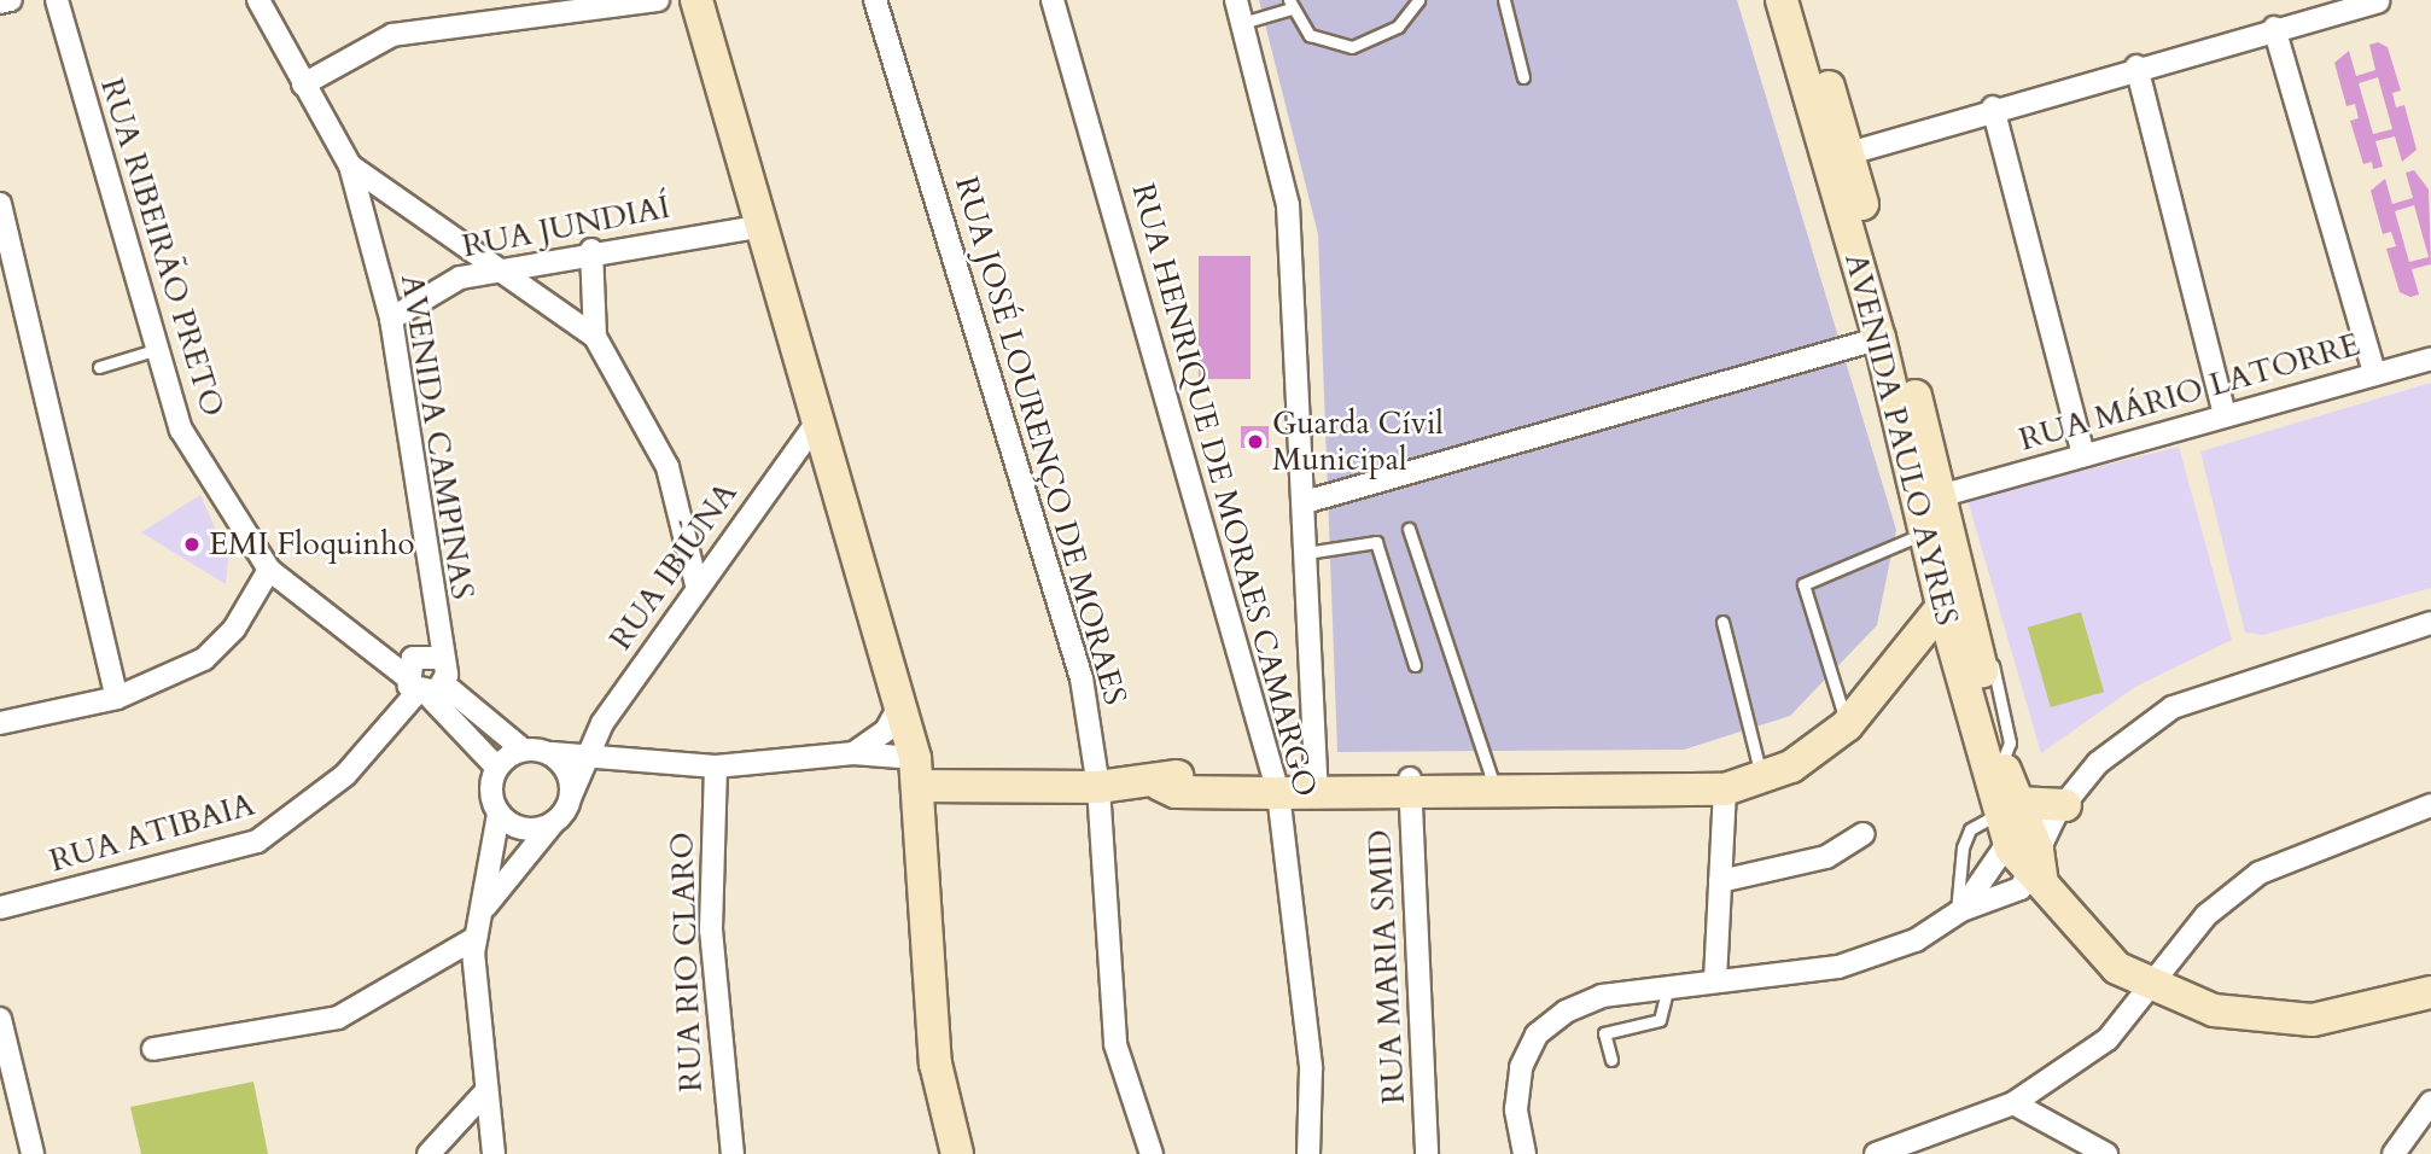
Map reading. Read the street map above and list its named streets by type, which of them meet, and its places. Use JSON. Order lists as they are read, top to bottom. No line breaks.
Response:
{"streets":{"main road":["AVENIDA PAULO AYRES"],"street":["RUA JUNDIAÍ","RUA RIBEIRÃO PRETO","RUA MÁRIO LATORRE","AVENIDA CAMPINAS","RUA JOSÉ LOURENÇO DE MORAES","RUA HENRIQUE DE MORAES CAMARGO","RUA IBIÚNA","RUA ATIBAIA","RUA RIO CLARO","RUA MARIA SMID"]},"crossings":[["RUA JUNDIAÍ","AVENIDA CAMPINAS"],["RUA RIBEIRÃO PRETO","AVENIDA CAMPINAS"],["RUA RIBEIRÃO PRETO","RUA ATIBAIA"],["RUA MÁRIO LATORRE","AVENIDA PAULO AYRES"],["AVENIDA CAMPINAS","RUA ATIBAIA"]],"places":["Guarda Cívil Municipal","EMI Floquinho"]}
